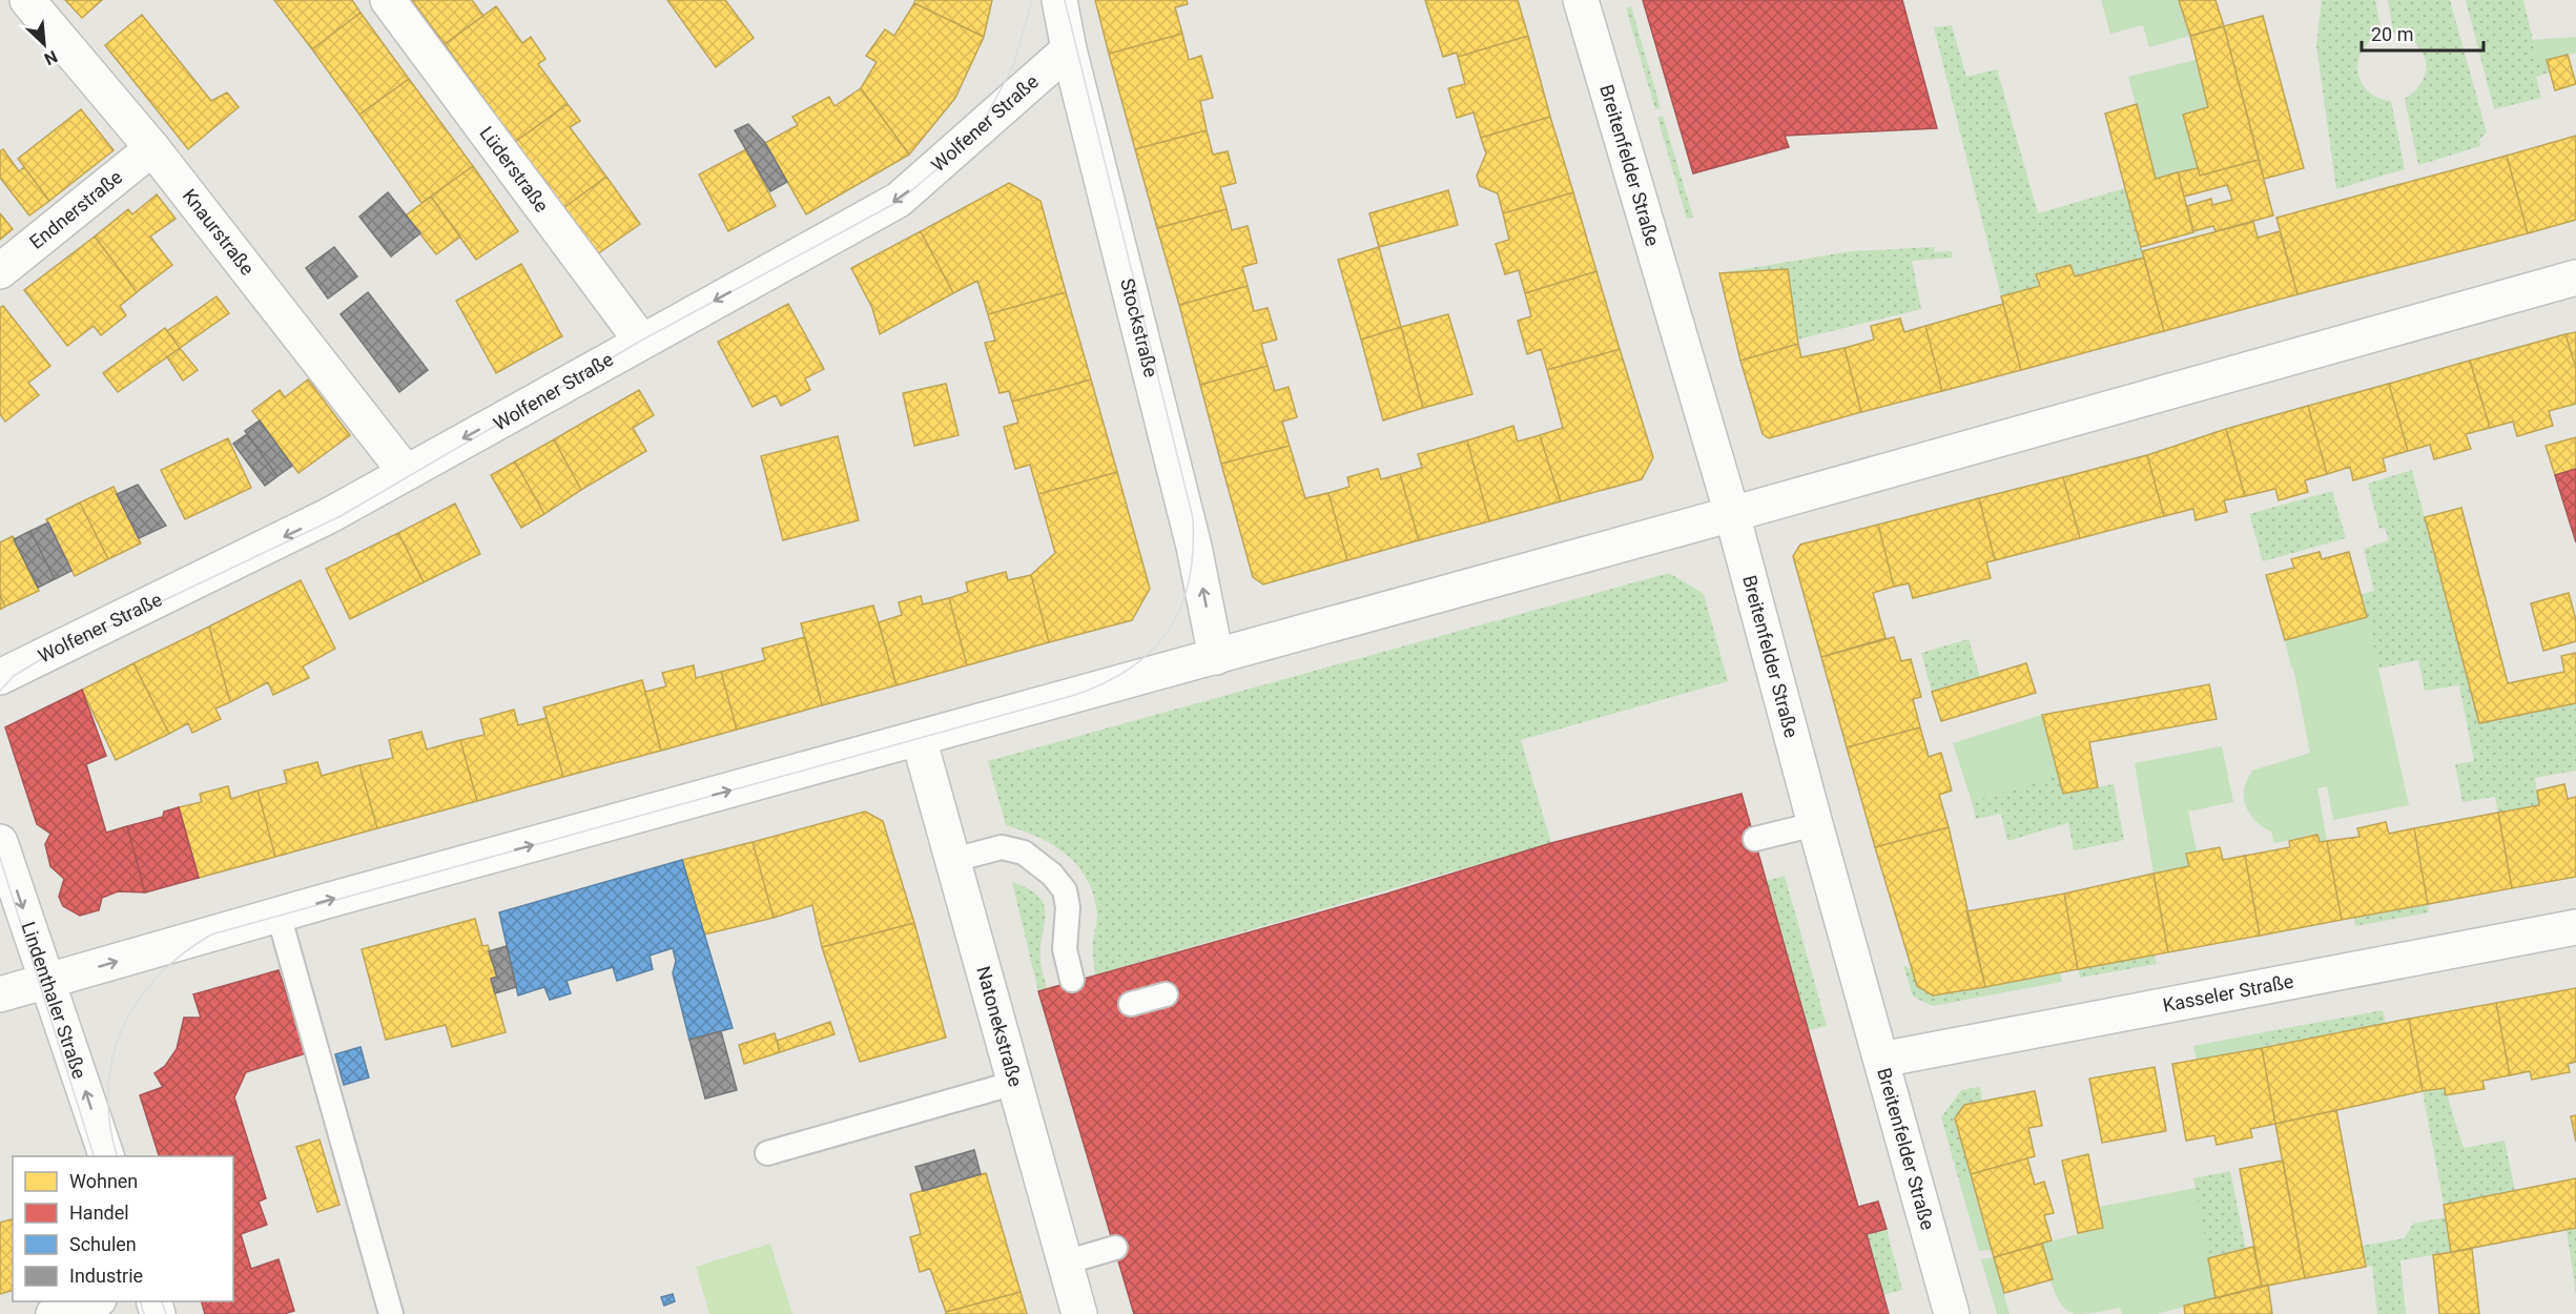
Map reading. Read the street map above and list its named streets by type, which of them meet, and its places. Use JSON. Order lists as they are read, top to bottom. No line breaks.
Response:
{"streets":{"street":["Wolfener Straße","Breitenfelder Straße","Lüderstraße","Endnerstraße","Knaurstraße","Stockstraße","Kasseler Straße","Lindenthaler Straße","Natonekstraße"]},"crossings":[["Wolfener Straße","Lüderstraße"],["Wolfener Straße","Knaurstraße"],["Wolfener Straße","Stockstraße"],["Breitenfelder Straße","Kasseler Straße"],["Endnerstraße","Knaurstraße"]],"one_way":["Wolfener Straße","Stockstraße"],"legend":["Wohnen","Handel","Schulen","Industrie"],"scale_bar":"20 m","north":"bottom right"}
